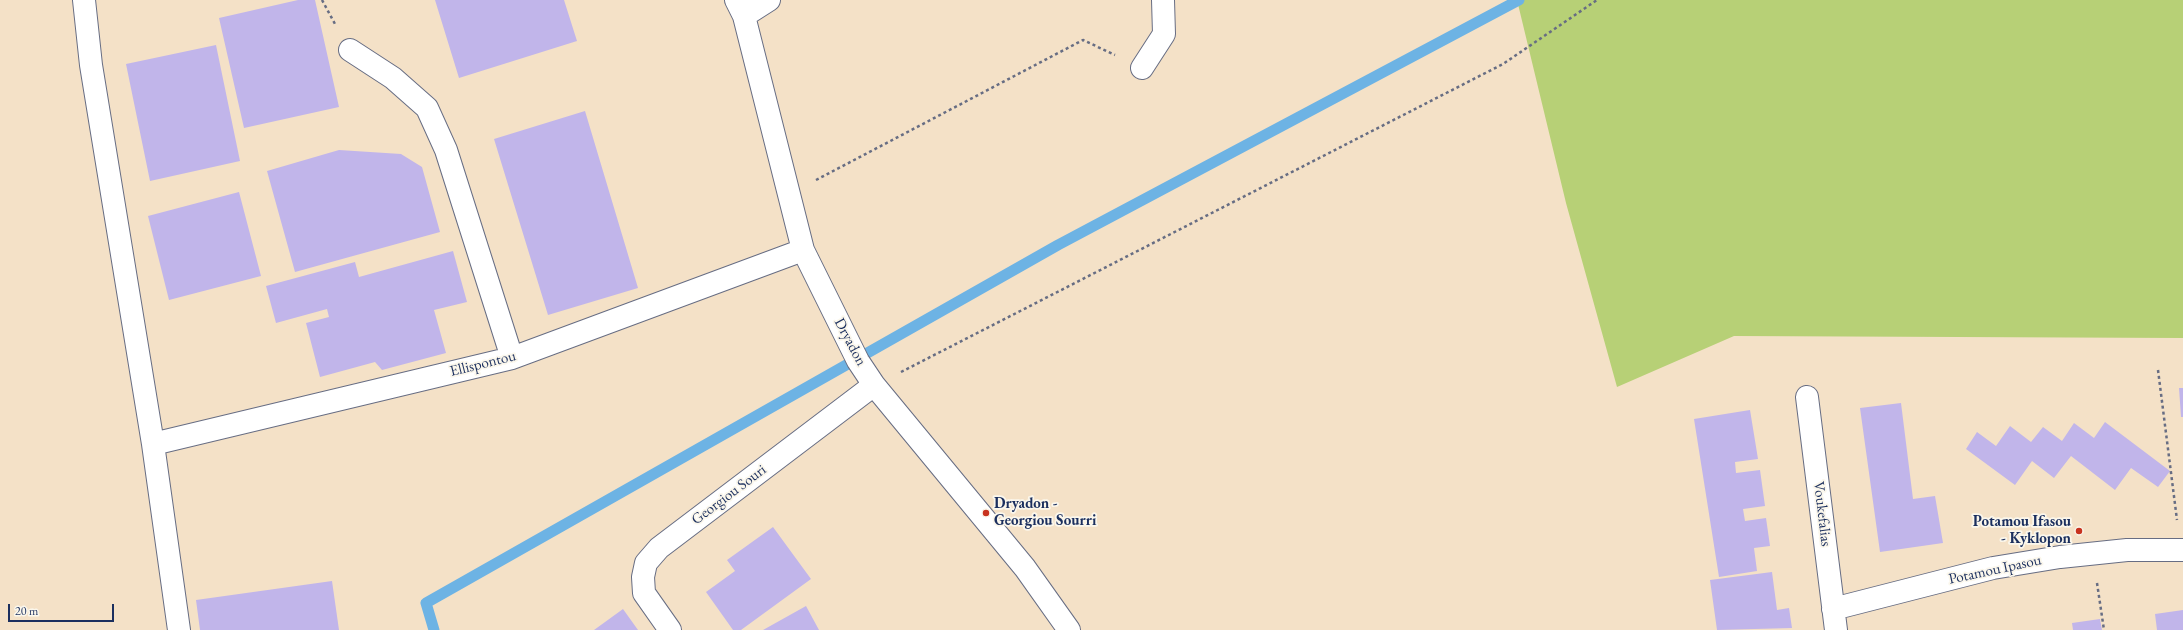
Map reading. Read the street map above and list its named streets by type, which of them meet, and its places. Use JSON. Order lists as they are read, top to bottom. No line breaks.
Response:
{"streets":{"street":["Dryadon","Ellispontou","Georgiou Souri","Voukefalias","Potamou Ipasou"]},"crossings":[["Dryadon","Ellispontou"],["Dryadon","Georgiou Souri"],["Voukefalias","Potamou Ipasou"]],"places":["Dryadon - Georgiou Sourri","Potamou Ifasou - Kyklopon"],"scale_bar":"20 m"}
